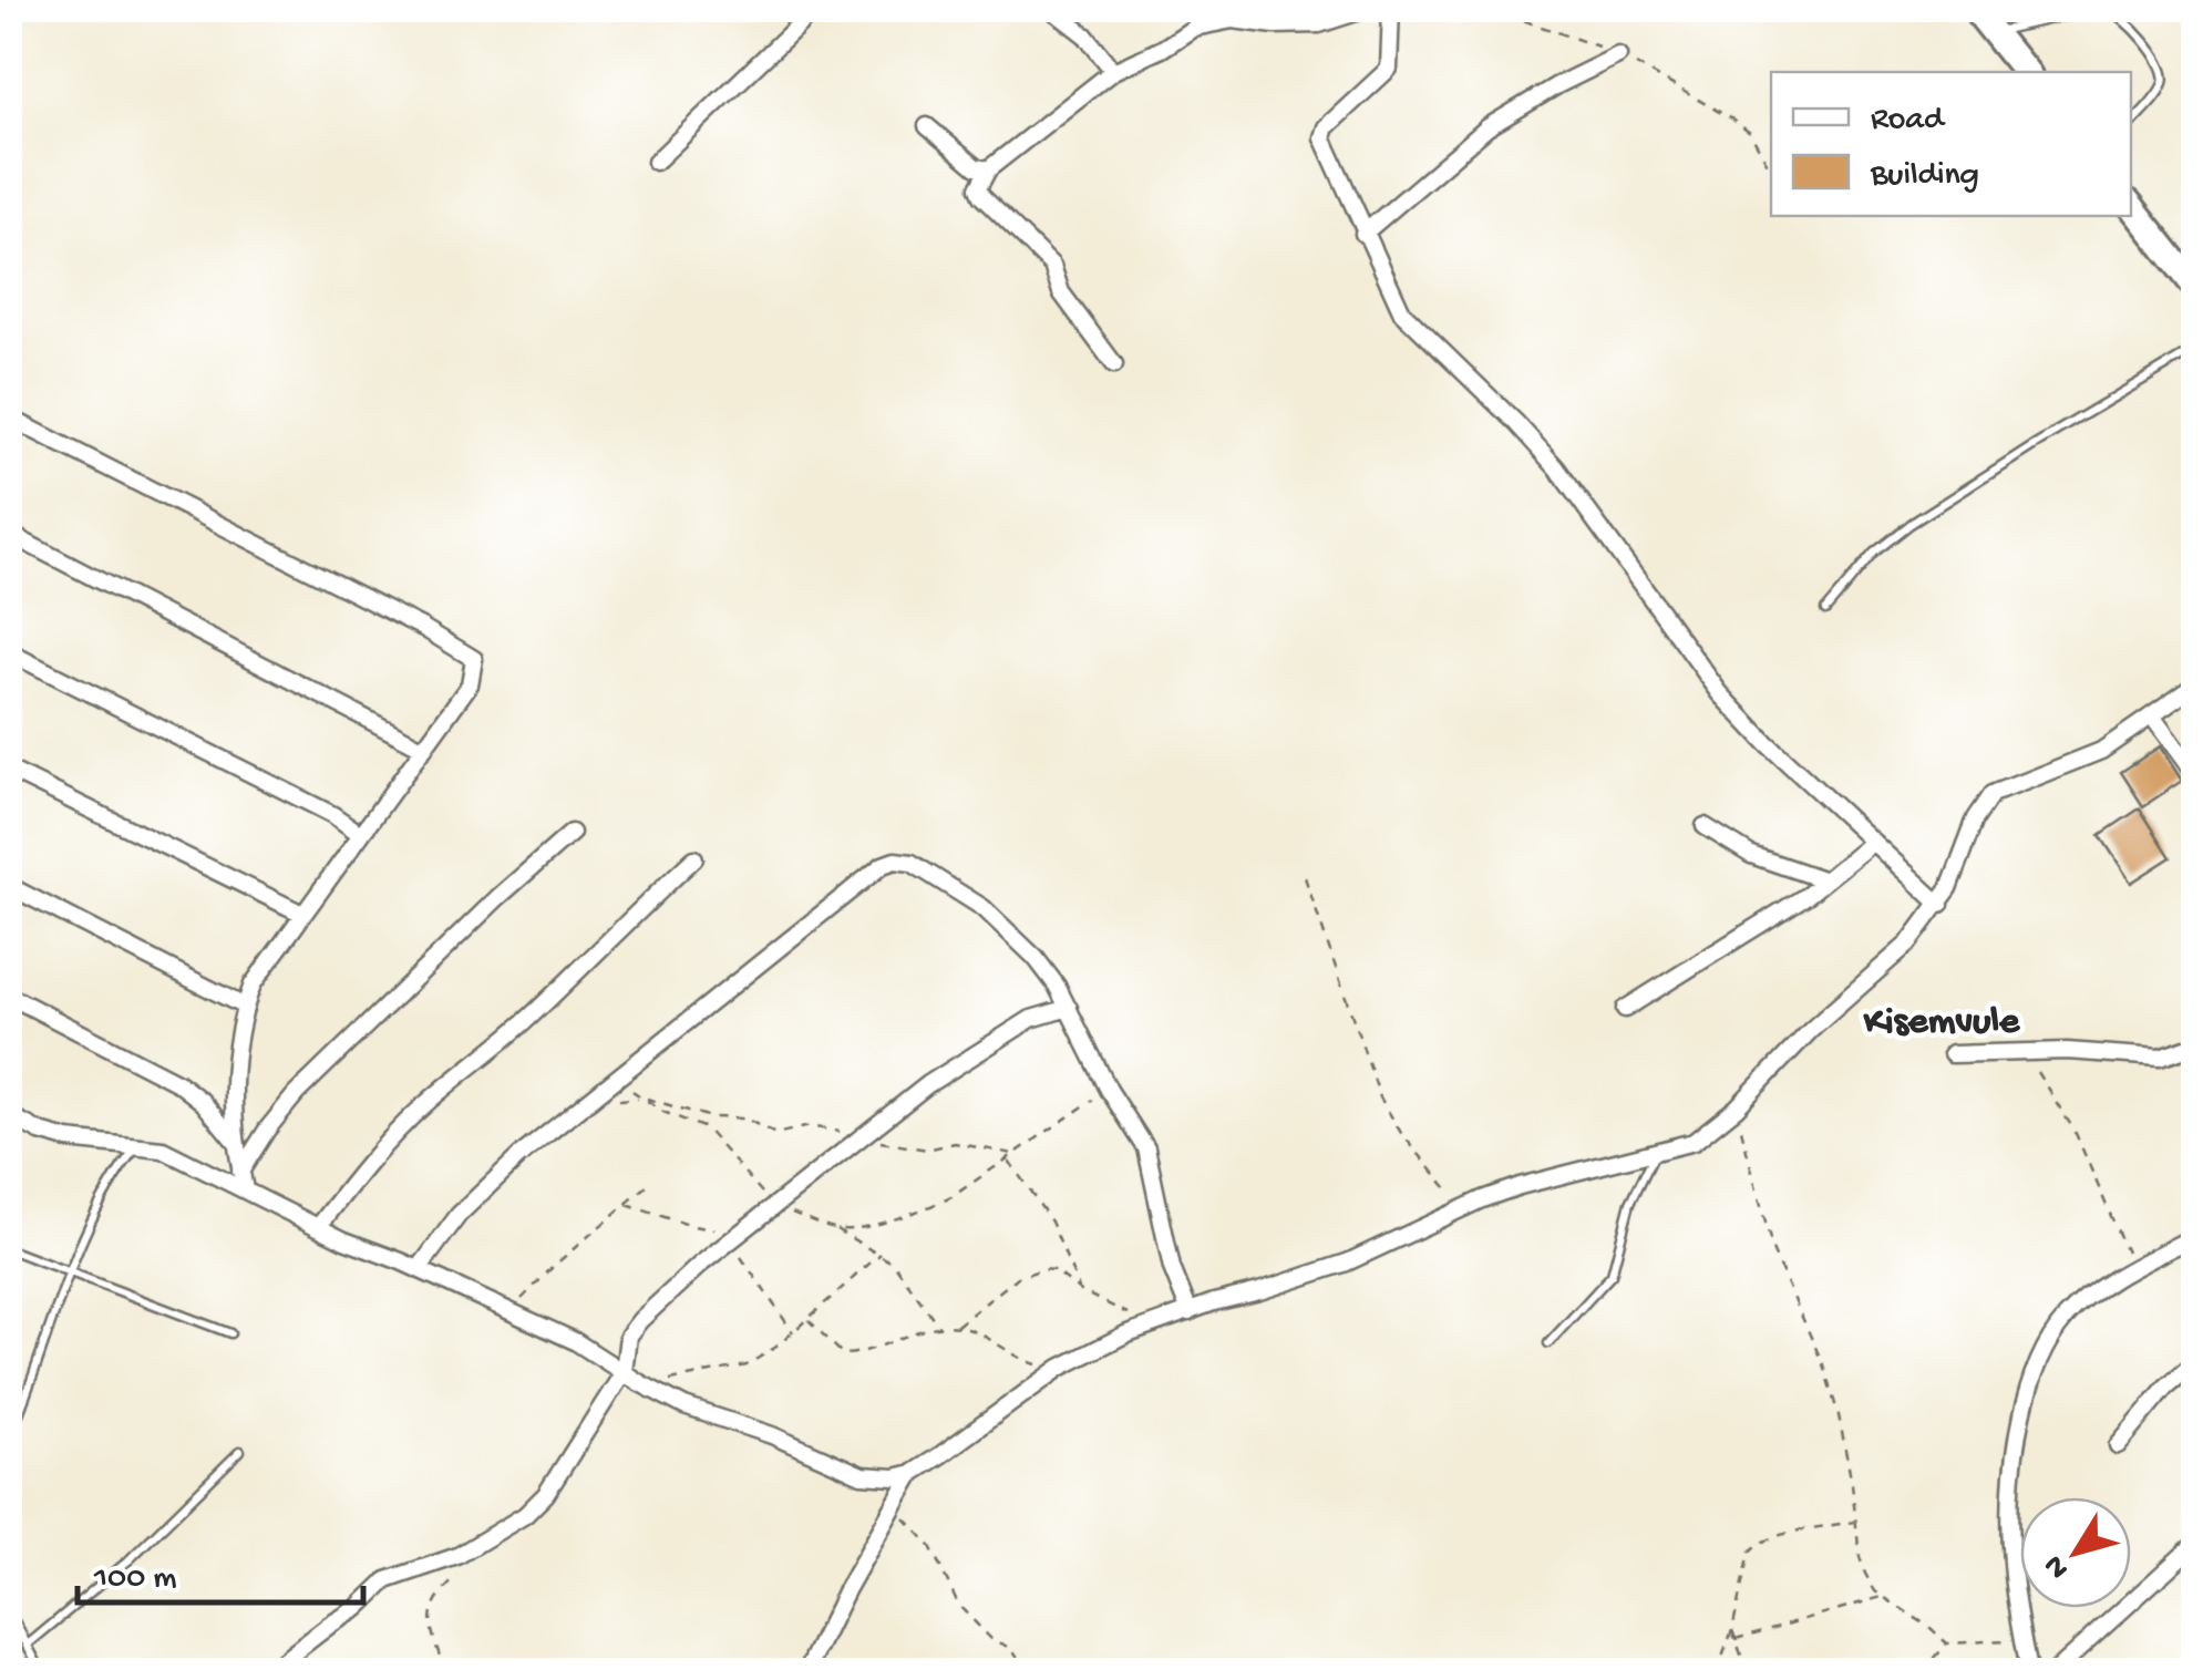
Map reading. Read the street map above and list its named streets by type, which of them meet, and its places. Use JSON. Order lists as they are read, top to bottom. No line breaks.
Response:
{"districts":["Kisemvule"],"legend":["Road","Building"],"scale_bar":"100 m","north":"bottom left"}
